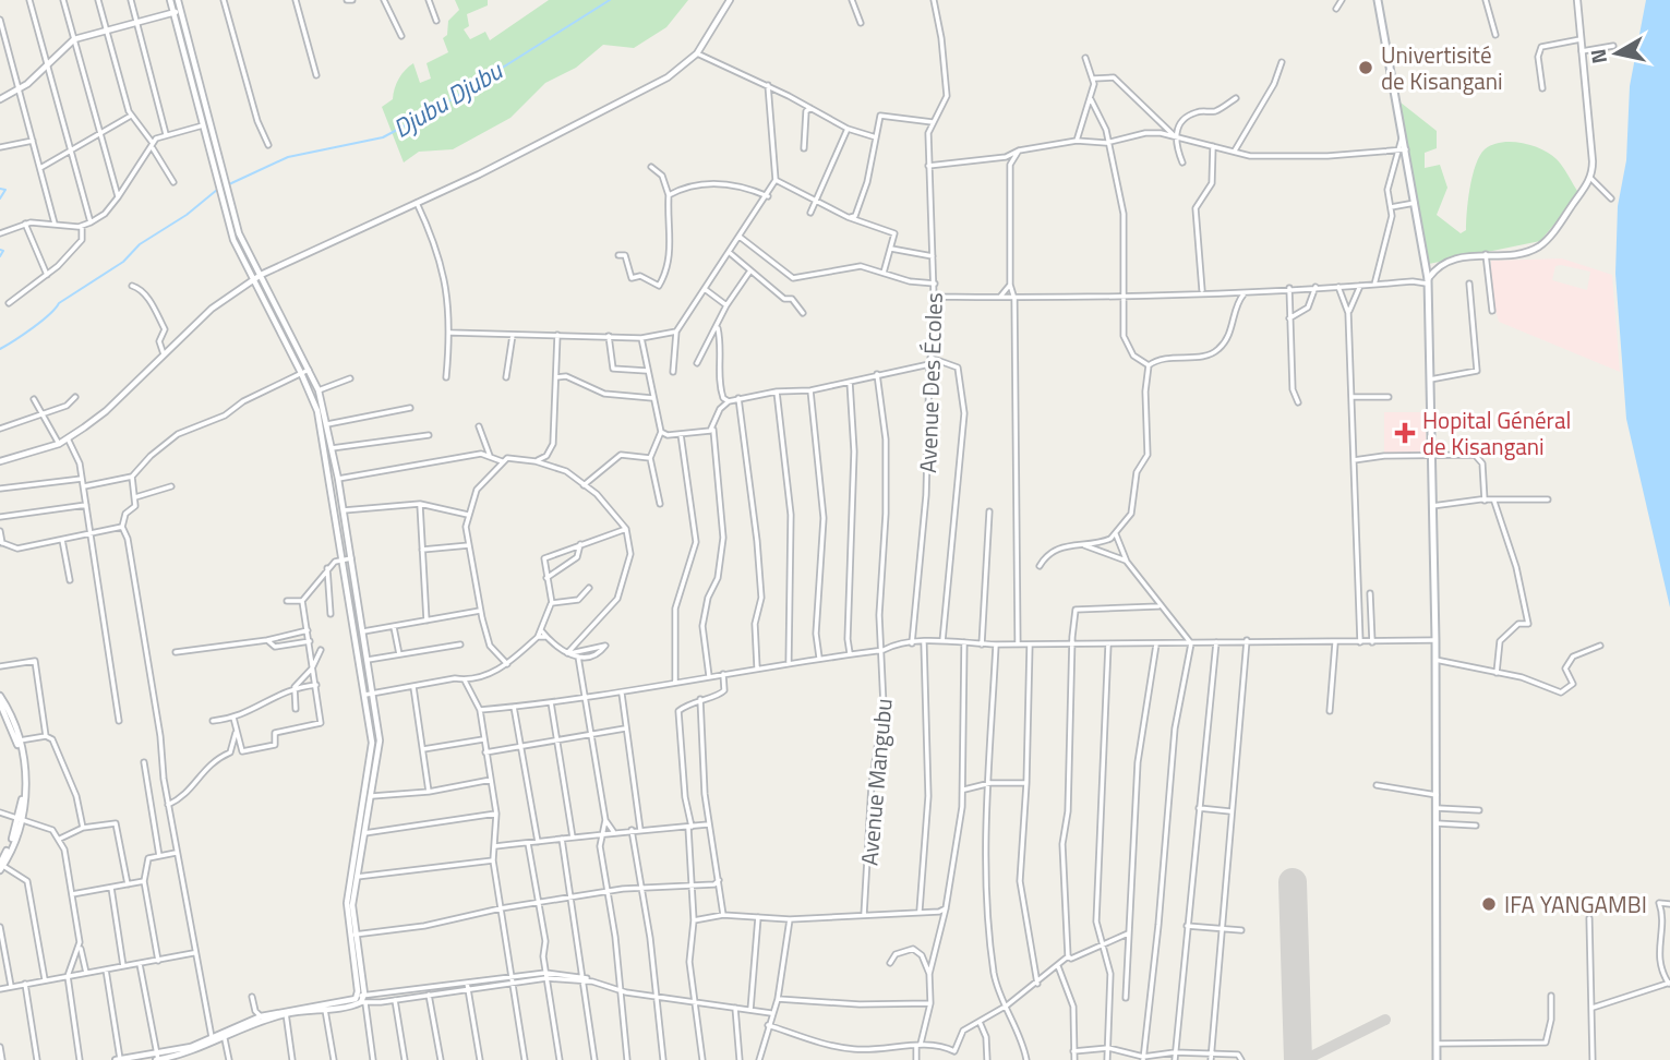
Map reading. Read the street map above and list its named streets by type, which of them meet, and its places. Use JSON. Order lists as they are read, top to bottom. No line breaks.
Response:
{"streets":{"street":["Avenue Des Écoles","Avenue Mangubu"]},"water":["Djubu Djubu"],"places":{"other":["Univertisité de Kisangani","IFA YANGAMBI"],"health":["Hopital Général de Kisangani"]},"north":"left"}
